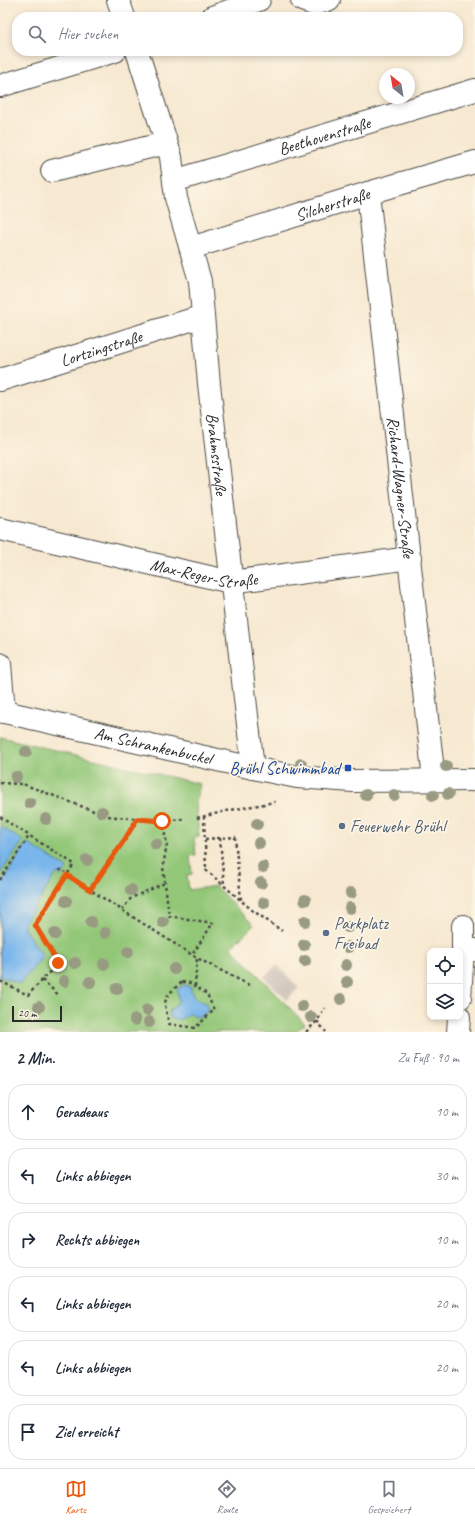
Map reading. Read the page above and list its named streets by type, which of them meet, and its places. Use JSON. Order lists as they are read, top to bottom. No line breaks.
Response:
{"streets":{"street":["Beethovenstraße","Silcherstraße","Lortzingstraße","Brahmsstraße","Richard-Wagner-Straße","Max-Reger-Straße","Am Schrankenbuckel"]},"crossings":[["Beethovenstraße","Brahmsstraße"],["Silcherstraße","Brahmsstraße"],["Silcherstraße","Richard-Wagner-Straße"],["Lortzingstraße","Brahmsstraße"],["Brahmsstraße","Max-Reger-Straße"],["Brahmsstraße","Am Schrankenbuckel"],["Richard-Wagner-Straße","Max-Reger-Straße"],["Richard-Wagner-Straße","Am Schrankenbuckel"]],"places":{"transit":["Brühl Schwimmbad"],"other":["Feuerwehr Brühl","Parkplatz Freibad"]},"scale_bar":"20 m","north":"top left","page":{"search":"Hier suchen","scale":"20 m","heading":["2 Min.","Zu Fuß · 90 m"],"list":[["Geradeaus","10 m"],["Links abbiegen","30 m"],["Rechts abbiegen","10 m"],["Links abbiegen","20 m"],["Links abbiegen","20 m"],"Ziel erreicht"],"nav":["Karte","Route","Gespeichert"]}}
